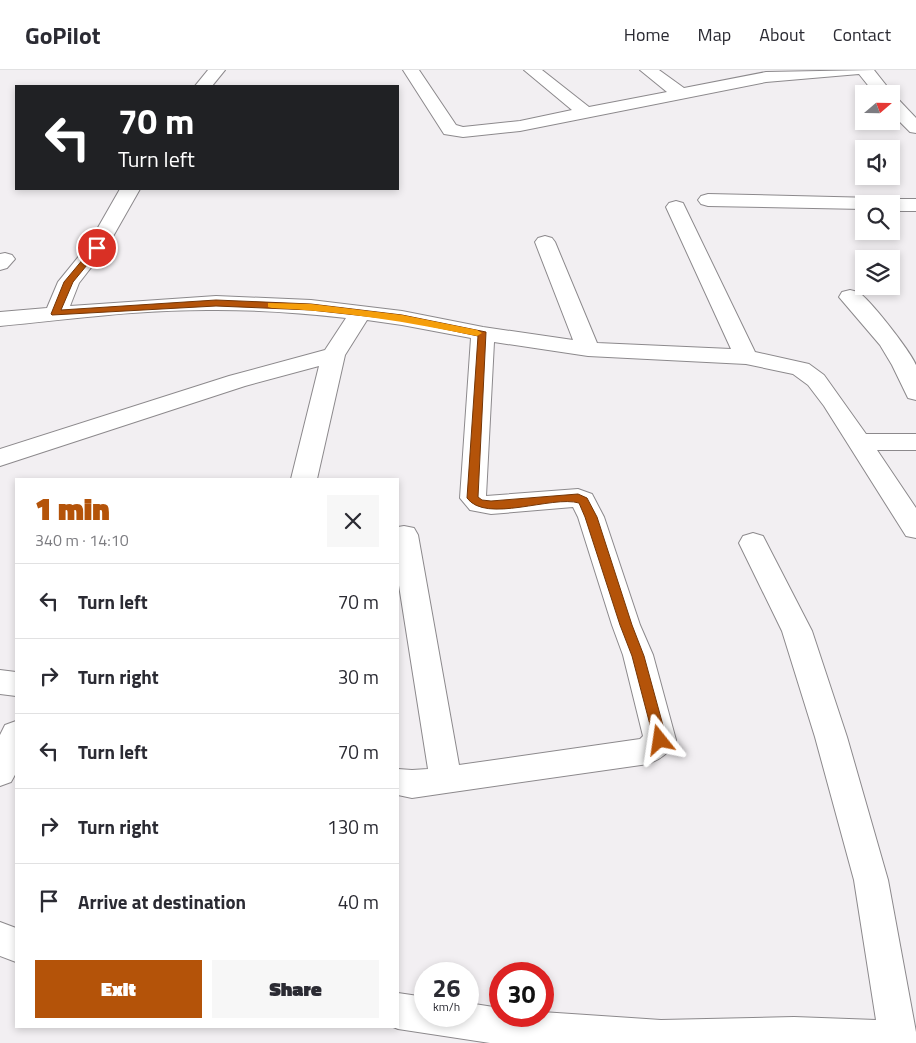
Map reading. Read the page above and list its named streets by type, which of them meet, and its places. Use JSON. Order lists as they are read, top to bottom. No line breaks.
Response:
{"north":"right","page":{"header":"GoPilot","nav":["Home","Map","About","Contact"],"turn":["70 m","Turn left"],"heading":["1 min","340 m · 14:10"],"list":[{"name":"Turn left","value":"70 m"},{"name":"Turn right","value":"30 m"},{"name":"Turn left","value":"70 m"},{"name":"Turn right","value":"130 m"},{"name":"Arrive at destination","value":"40 m"}],"buttons":["Exit","Share"],"speed":"26 km/h","limit":"30"}}
